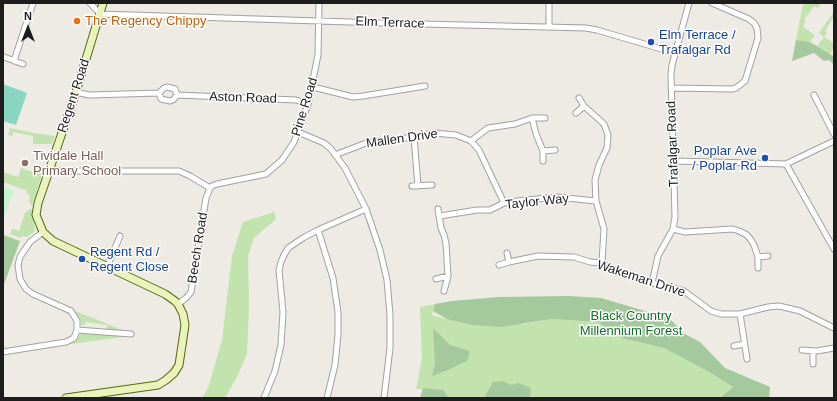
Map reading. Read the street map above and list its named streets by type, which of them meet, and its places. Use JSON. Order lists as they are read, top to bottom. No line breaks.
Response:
{"streets":{"street":["Elm Terrace","Regent Road","Aston Road","Pine Road","Mallen Drive","Trafalgar Road","Taylor Way","Beech Road","Wakeman Drive"]},"crossings":[["Elm Terrace","Regent Road"],["Elm Terrace","Pine Road"],["Elm Terrace","Trafalgar Road"],["Regent Road","Aston Road"],["Aston Road","Pine Road"],["Pine Road","Beech Road"],["Mallen Drive","Taylor Way"],["Trafalgar Road","Wakeman Drive"]],"parks":["Black Country Millennium Forest"],"places":["The Regency Chippy","Elm Terrace / Trafalgar Rd","Poplar Ave / Poplar Rd","Tividale Hall Primary School","Regent Rd / Regent Close"],"north":"top"}
